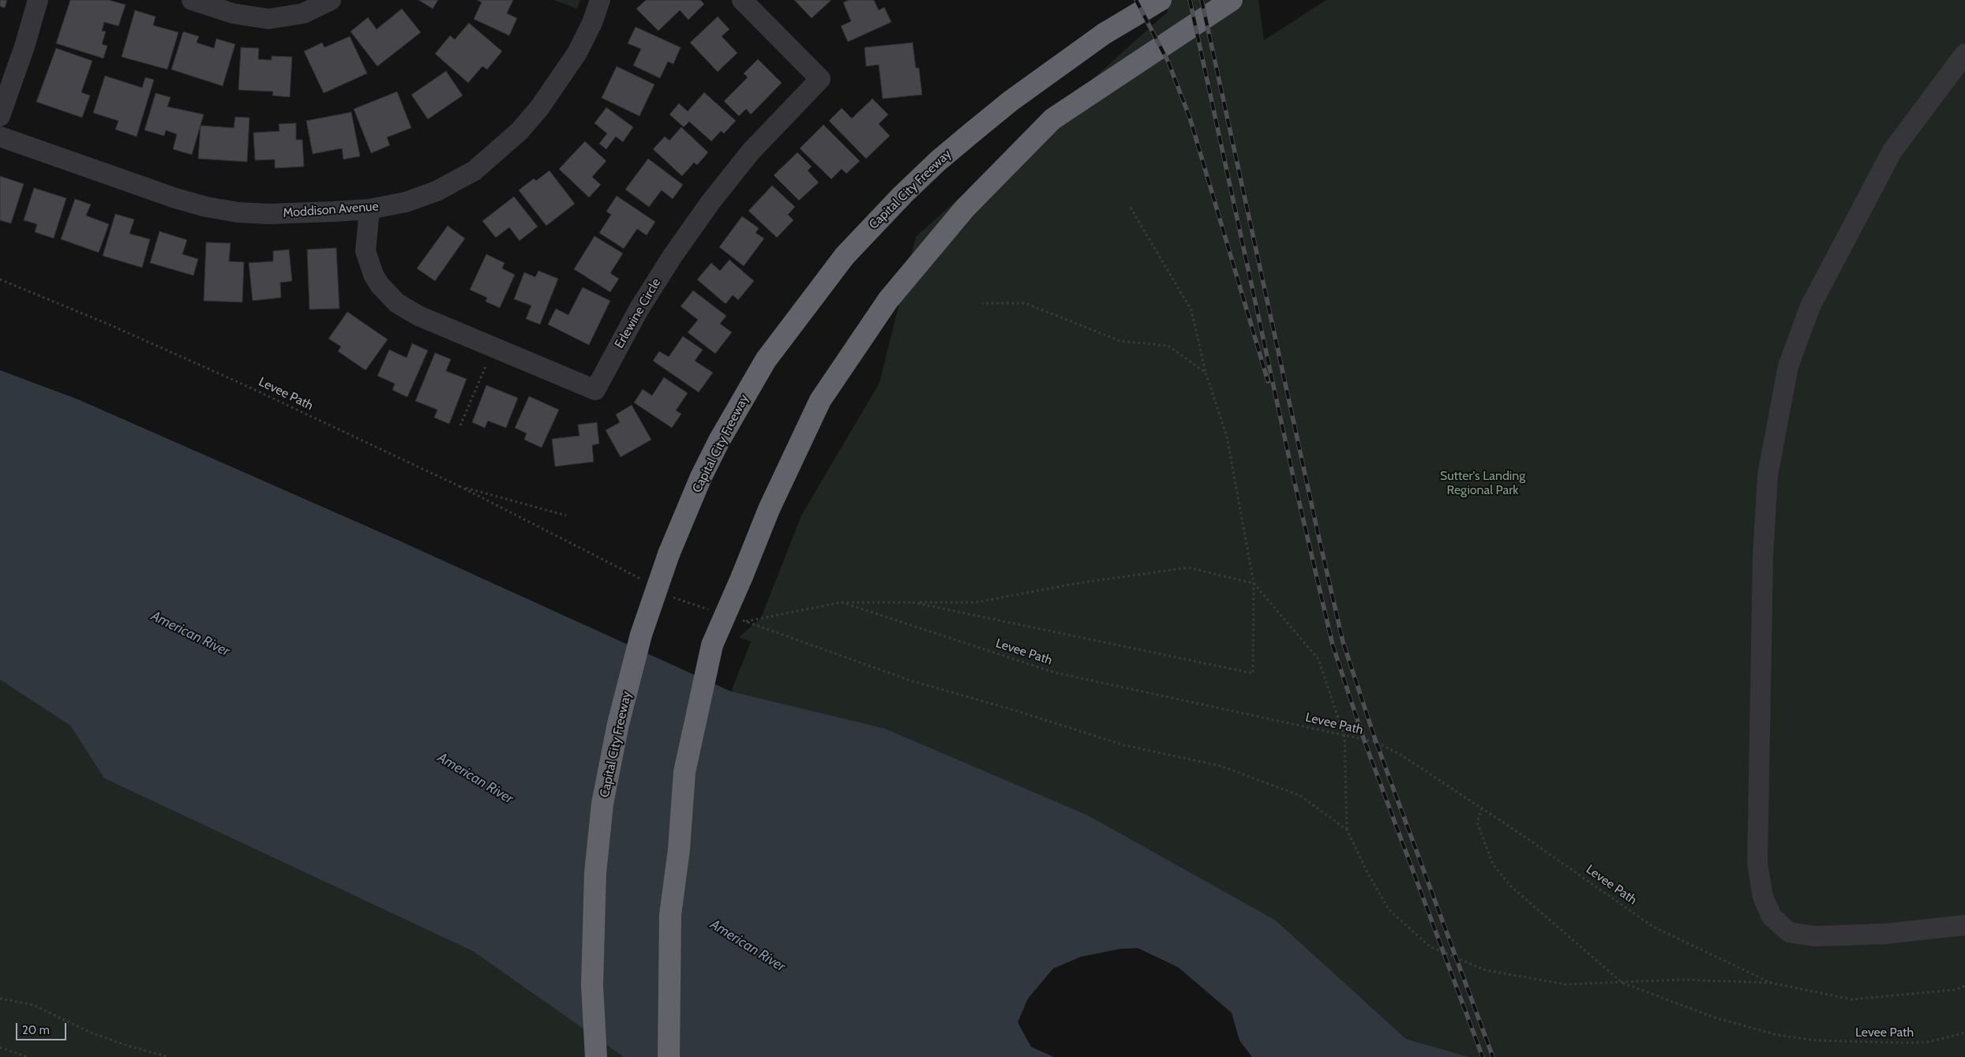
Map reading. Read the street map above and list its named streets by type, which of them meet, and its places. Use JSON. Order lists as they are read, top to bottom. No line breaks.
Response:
{"streets":{"highway":["Capital City Freeway"],"street":["Moddison Avenue","Erlewine Circle"],"path":["Levee Path"]},"crossings":[["Moddison Avenue","Erlewine Circle"]],"water":["American River"],"parks":["Sutter's Landing Regional Park"],"scale_bar":"20 m"}
